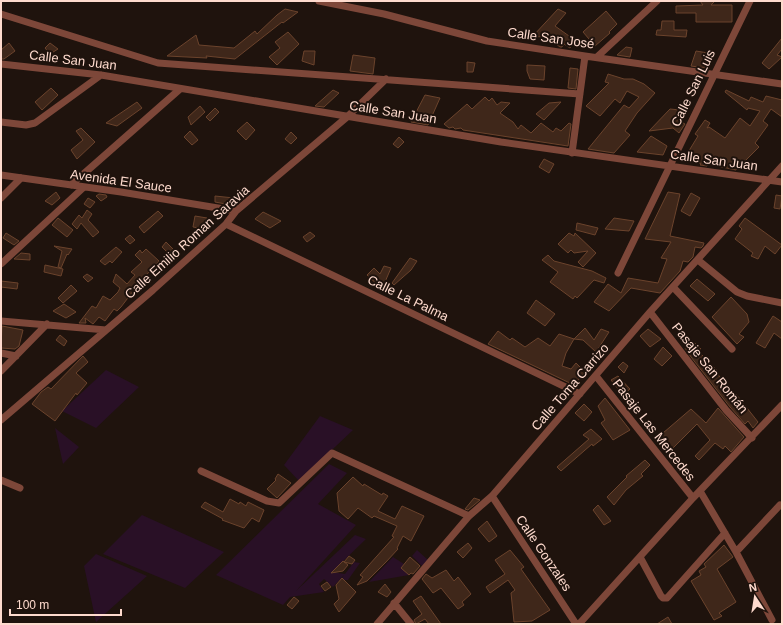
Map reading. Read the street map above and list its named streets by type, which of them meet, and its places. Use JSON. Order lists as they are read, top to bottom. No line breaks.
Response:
{"streets":{"street":["Calle San José","Calle San Juan","Calle San Luis","Avenida El Sauce","Calle Emilio Roman Saravia","Calle La Palma","Pasaje San Román","Calle Toma Carrizo","Pasaje Las Mercedes","Calle Gonzales"]},"crossings":[["Calle San José","Calle San Luis"],["Calle San Juan","Calle San Luis"],["Calle San Juan","Calle Emilio Roman Saravia"],["Calle San Juan","Calle Toma Carrizo"],["Avenida El Sauce","Calle Emilio Roman Saravia"],["Calle Emilio Roman Saravia","Calle La Palma"],["Calle La Palma","Calle Toma Carrizo"],["Pasaje San Román","Calle Toma Carrizo"],["Calle Toma Carrizo","Pasaje Las Mercedes"],["Calle Toma Carrizo","Calle Gonzales"]],"scale_bar":"100 m","north":"top"}
